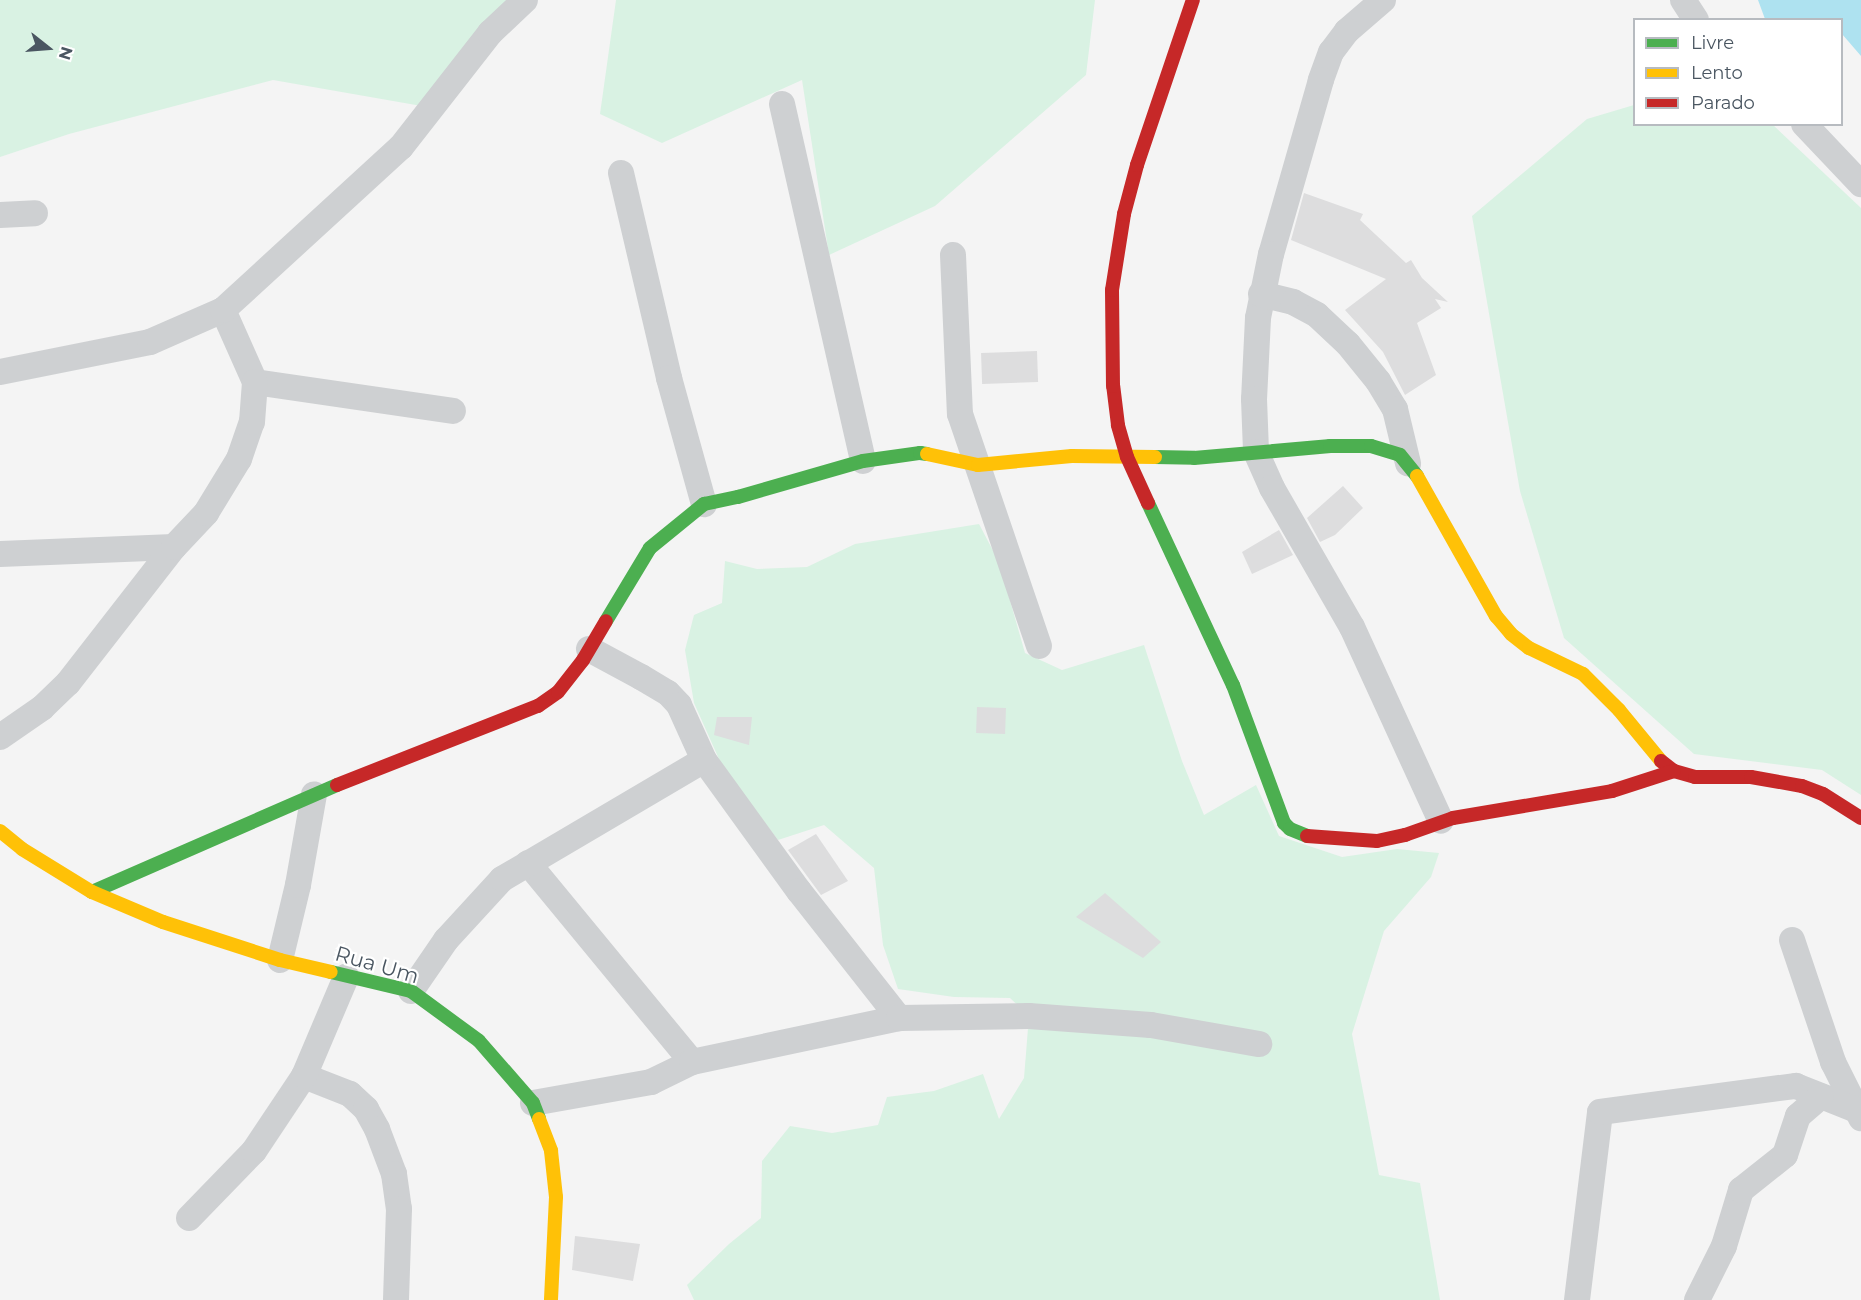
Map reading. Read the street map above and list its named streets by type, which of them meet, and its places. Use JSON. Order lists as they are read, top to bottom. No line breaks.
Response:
{"streets":{"street":["Rua Um"]},"legend":["Livre","Lento","Parado"],"north":"right"}
